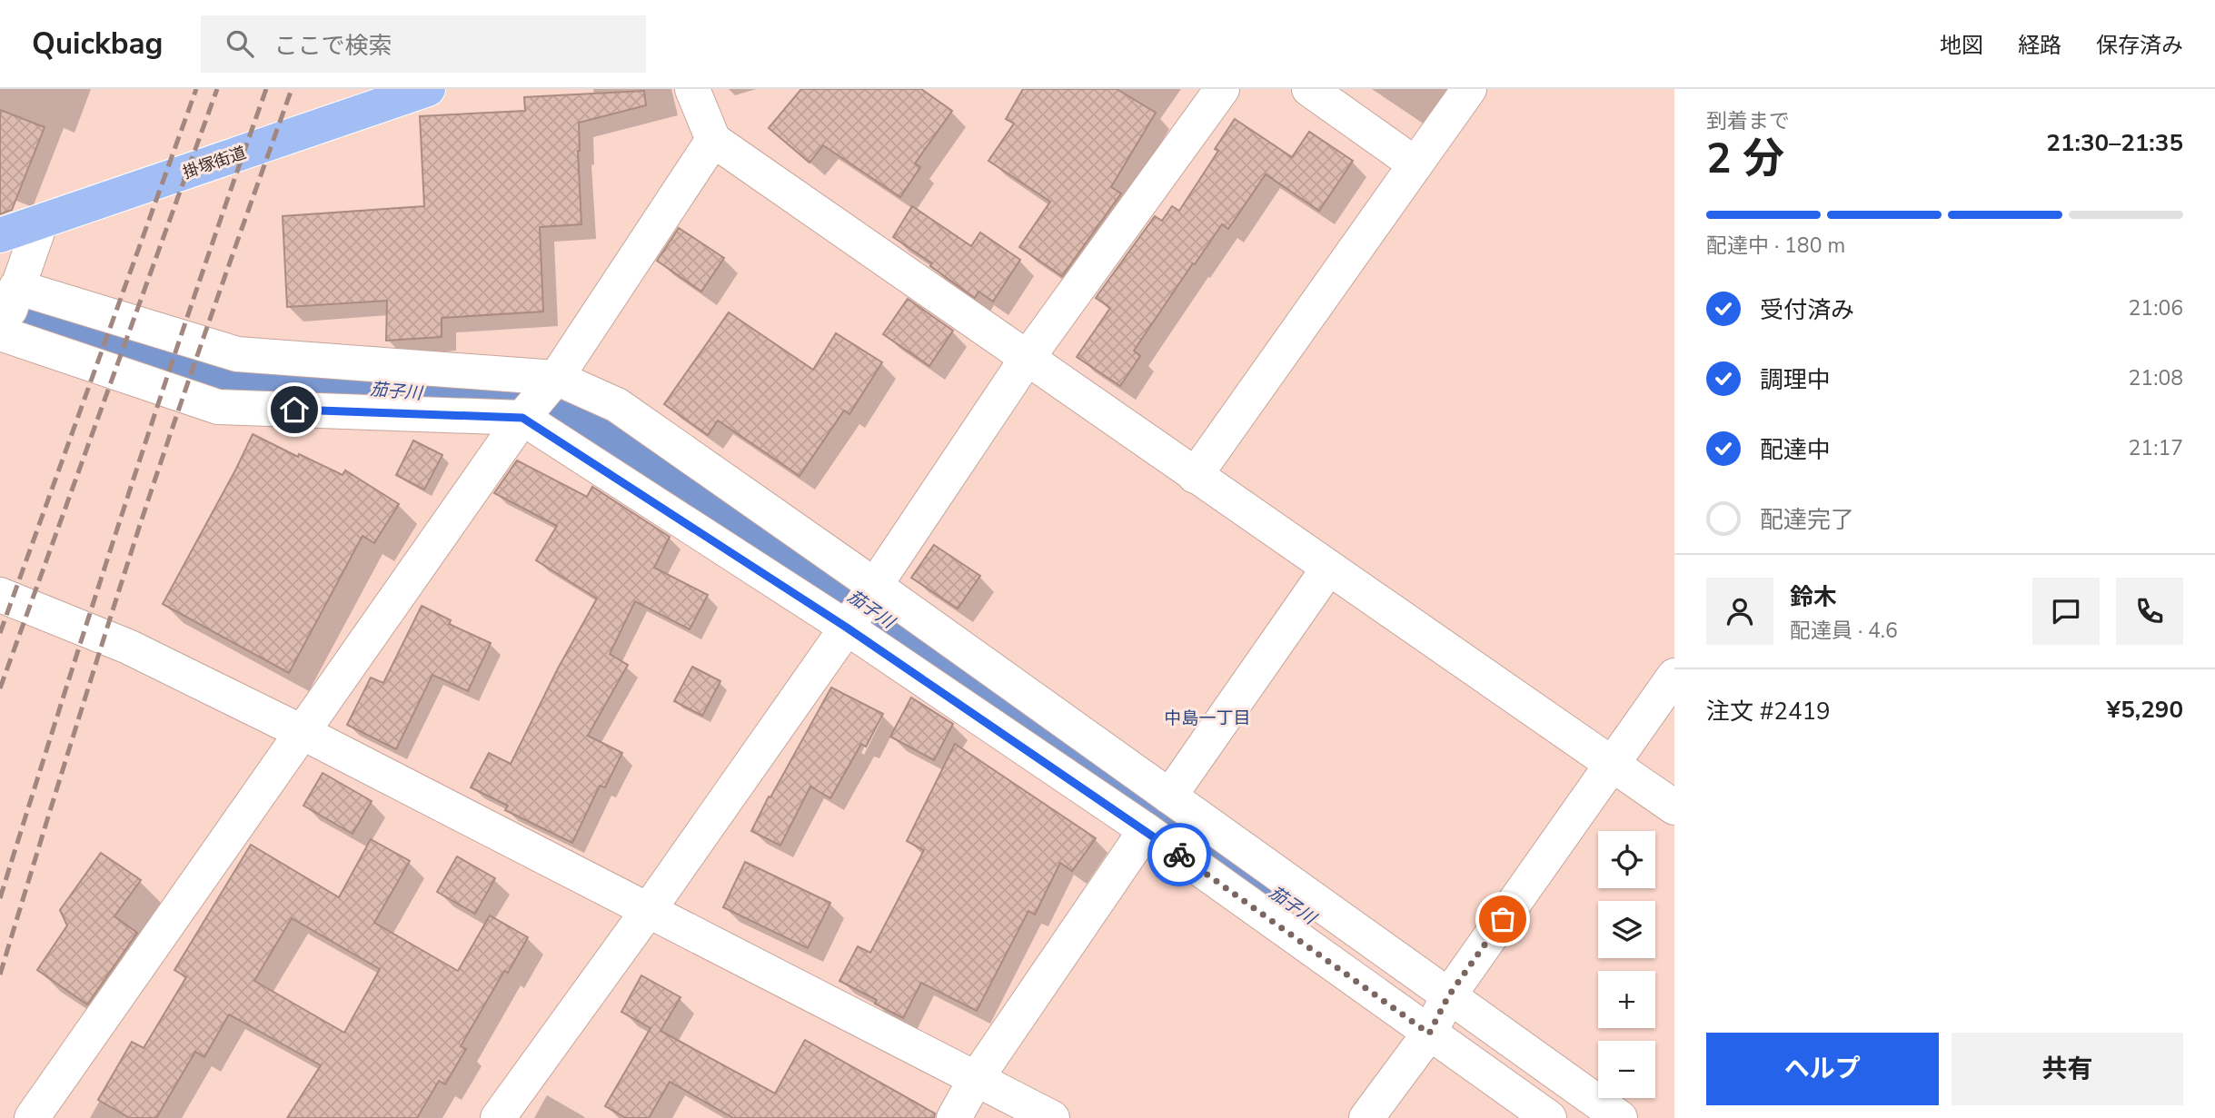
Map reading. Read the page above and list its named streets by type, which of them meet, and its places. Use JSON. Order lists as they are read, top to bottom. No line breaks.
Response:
{"streets":{"highway":["掛塚街道"]},"districts":["中島一丁目"],"water":["茄子川"],"page":{"header":"Quickbag","search":"ここで検索","nav":["地図","経路","保存済み"],"heading":["2 分","到着まで","21:30–21:35"],"panel":["鈴木","配達員 · 4.6","注文 #2419","¥5,290"],"bar":"配達中 · 180 m","list":[["受付済み","21:06"],["調理中","21:08"],["配達中","21:17"],"配達完了"],"map_buttons":["+","−"],"buttons":["ヘルプ","共有"]}}
